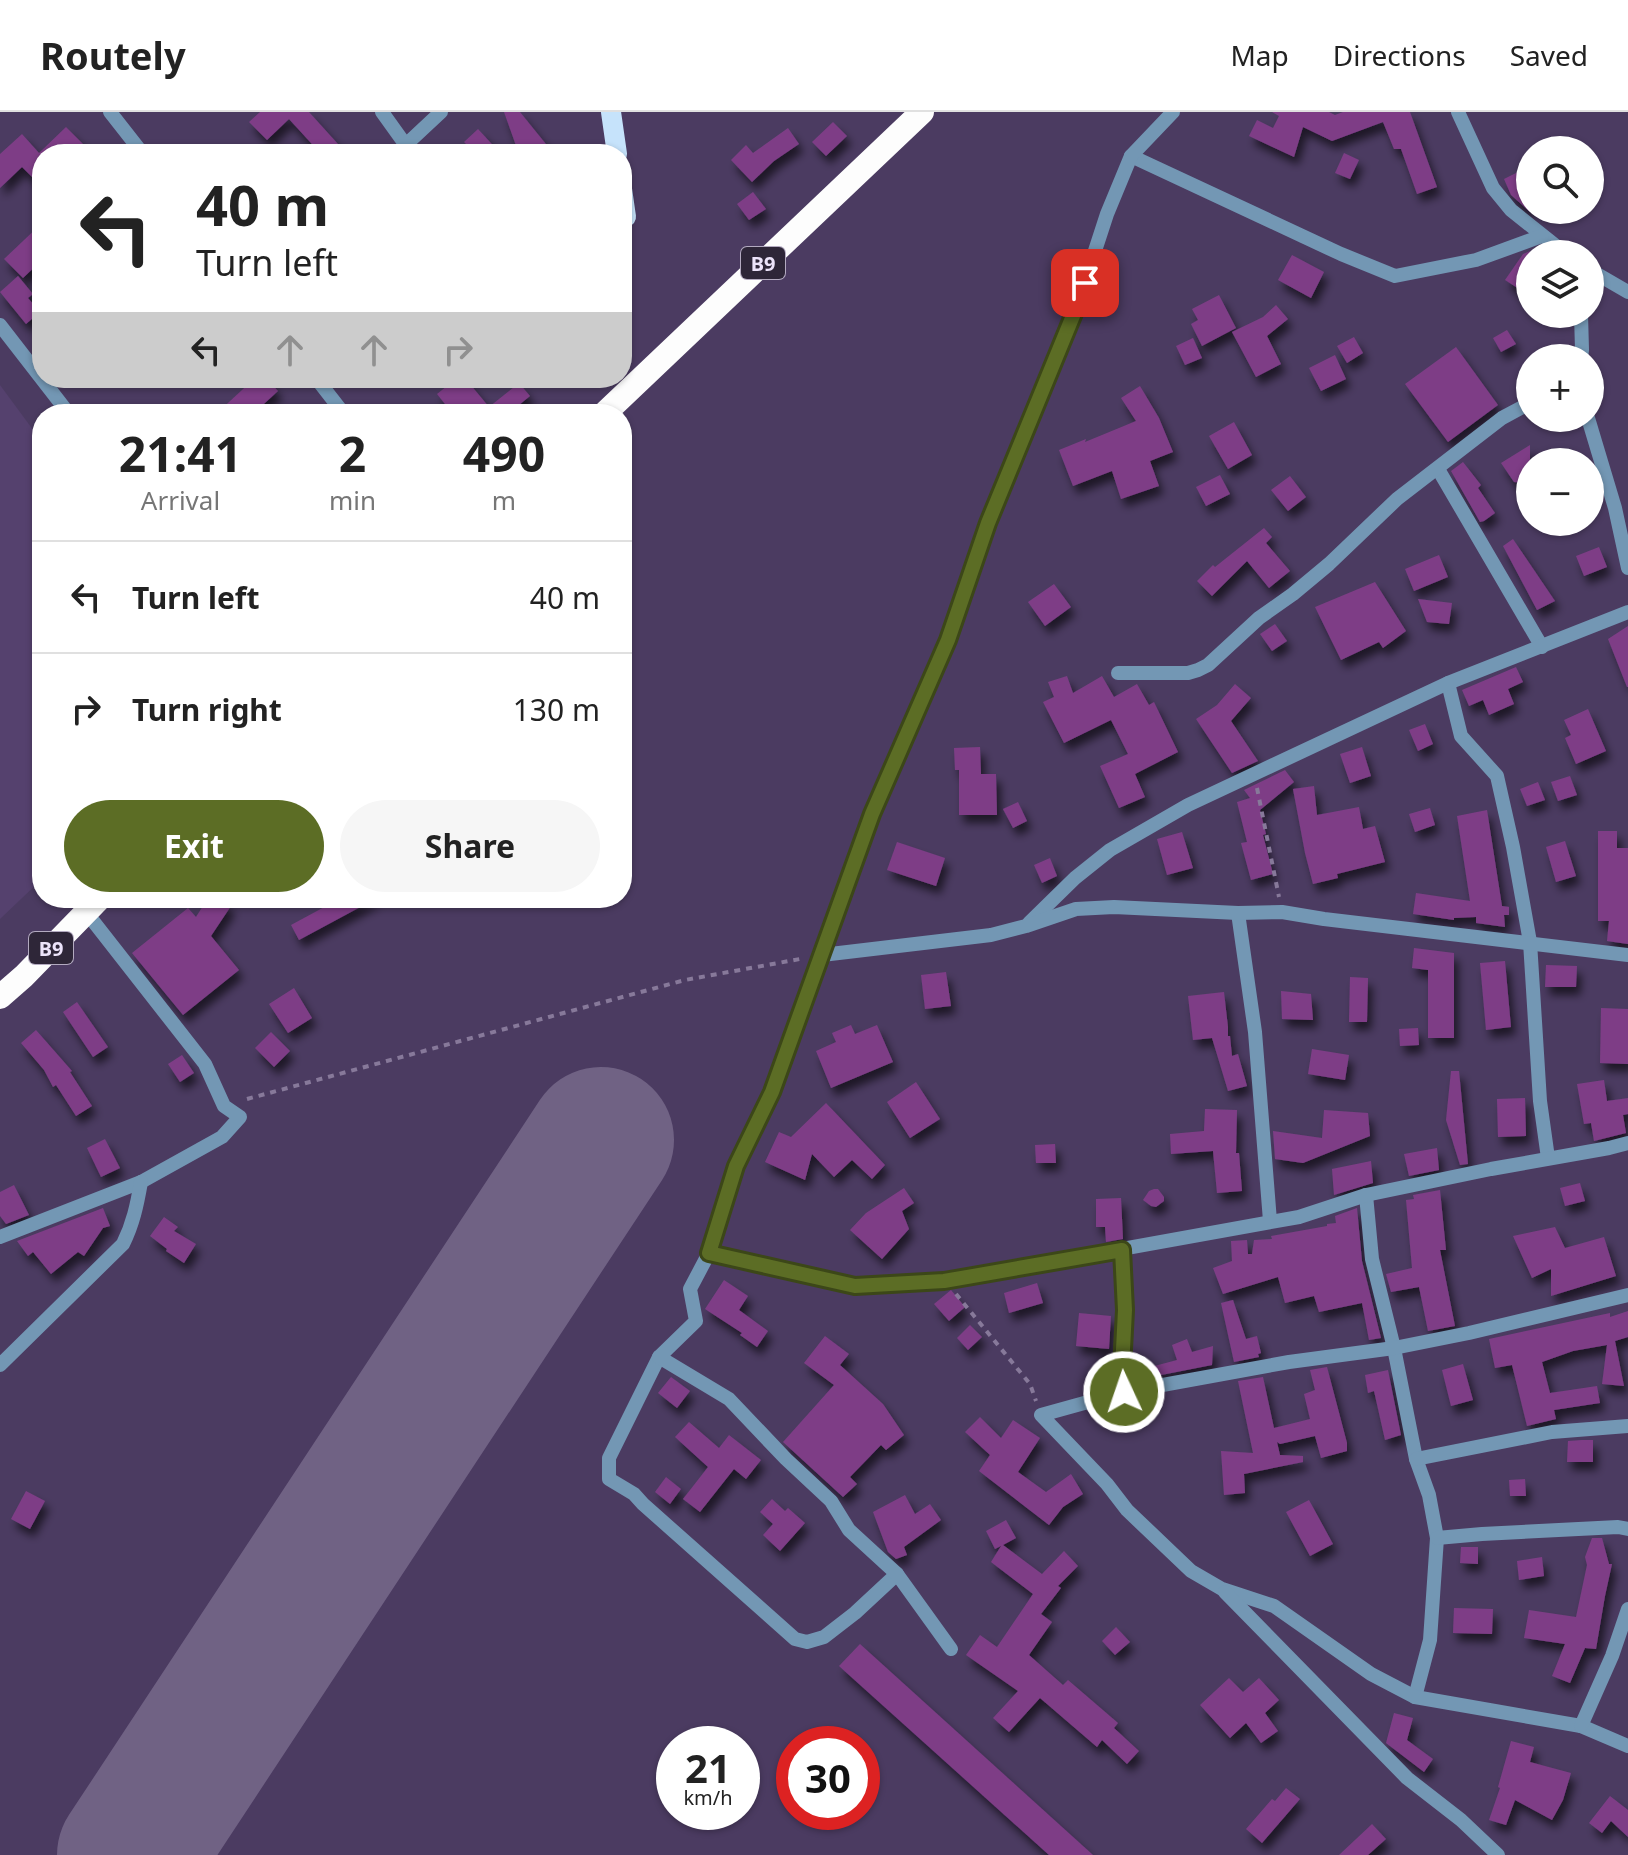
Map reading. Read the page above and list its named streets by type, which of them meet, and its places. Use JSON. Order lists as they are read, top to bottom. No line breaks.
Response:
{"streets":{"highway":["B9"]},"page":{"header":"Routely","nav":["Map","Directions","Saved"],"map_buttons":["+","−"],"turn":["40 m","Turn left"],"eta":["21:41","Arrival","2","min","490","m"],"list":[{"name":"Turn left","value":"40 m"},{"name":"Turn right","value":"130 m"}],"buttons":["Exit","Share"],"speed":"21 km/h","limit":"30"}}
